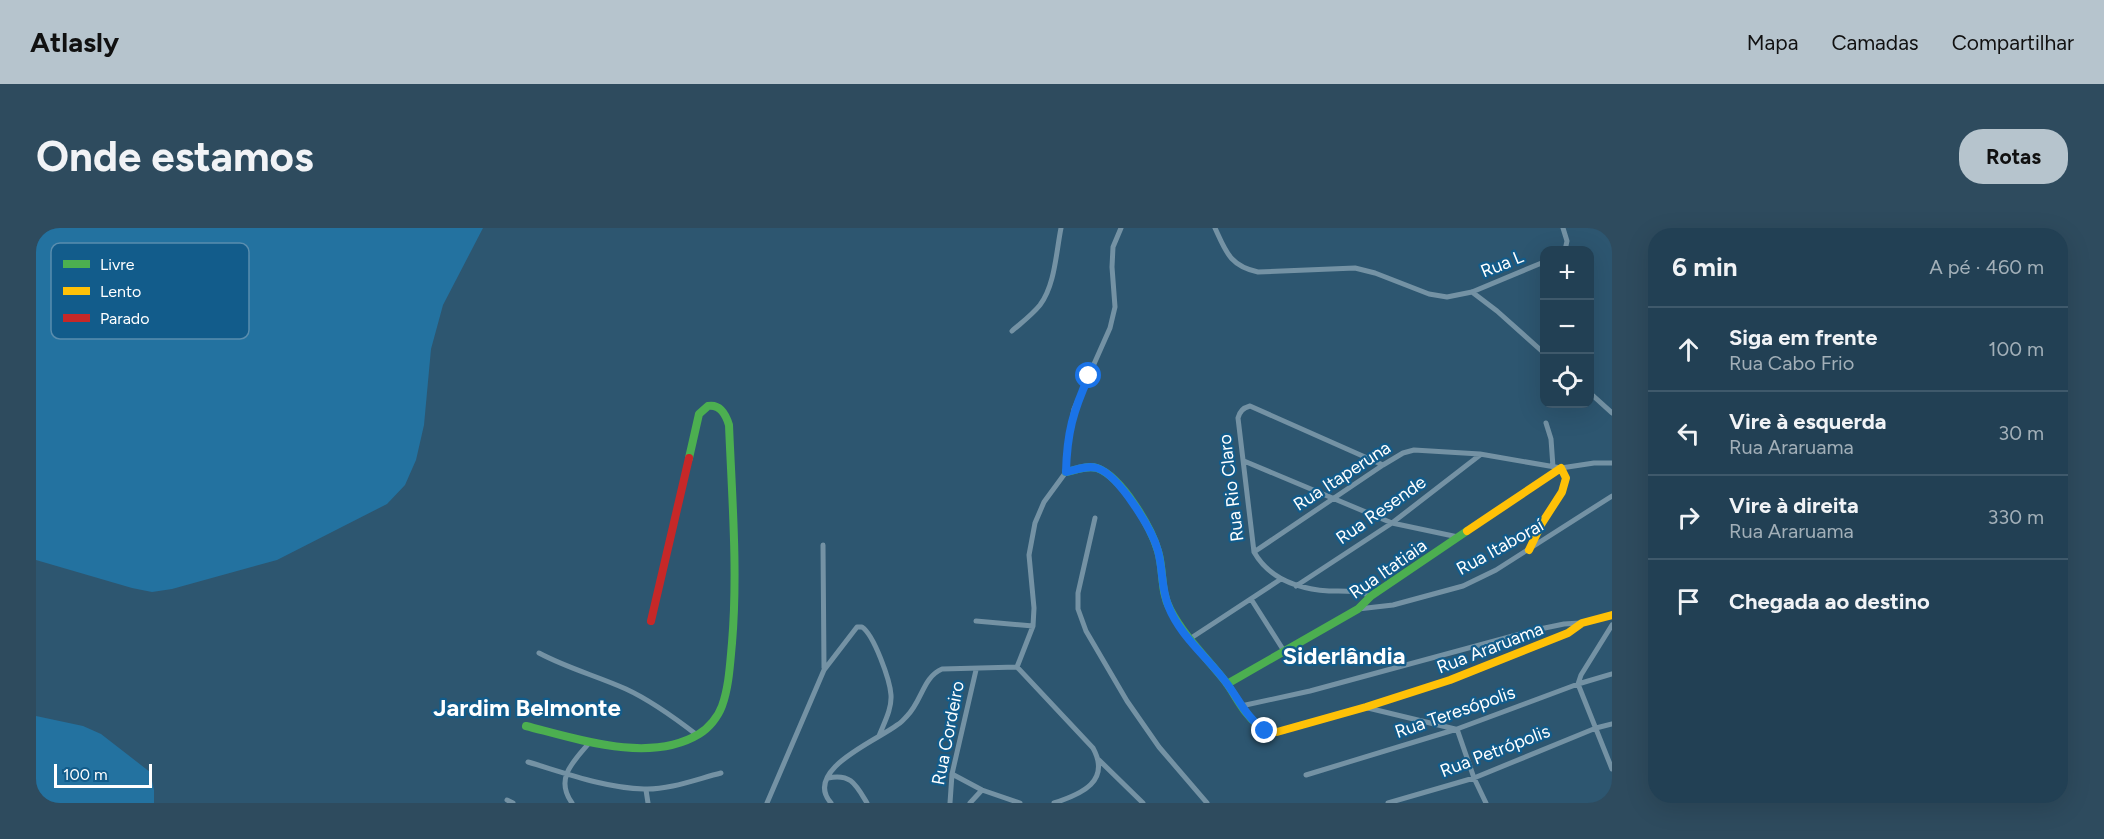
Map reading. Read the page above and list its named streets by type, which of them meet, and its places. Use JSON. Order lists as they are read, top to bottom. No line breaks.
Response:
{"streets":{"street":["Rua L","Rua Itaperuna","Rua Rio Claro","Rua Resende","Rua Itaboraí","Rua Itatiaia","Rua Araruama","Rua Teresópolis","Rua Cordeiro","Rua Petrópolis"]},"crossings":[["Rua Itaperuna","Rua Rio Claro"],["Rua Itaperuna","Rua Resende"],["Rua Itaperuna","Rua Itatiaia"],["Rua Rio Claro","Rua Resende"],["Rua Rio Claro","Rua Itatiaia"],["Rua Itaboraí","Rua Itatiaia"],["Rua Itatiaia","Rua Araruama"]],"districts":["Siderlândia","Jardim Belmonte"],"legend":["Livre","Lento","Parado"],"scale_bar":"100 m","page":{"header":"Atlasly","nav":["Mapa","Camadas","Compartilhar"],"buttons":"Rotas","title":"Onde estamos","heading":["6 min","A pé · 460 m"],"map_buttons":["+","−"],"list":[["Siga em frente","Rua Cabo Frio","100 m"],["Vire à esquerda","Rua Araruama","30 m"],["Vire à direita","Rua Araruama","330 m"],"Chegada ao destino"],"scale":"100 m"}}
